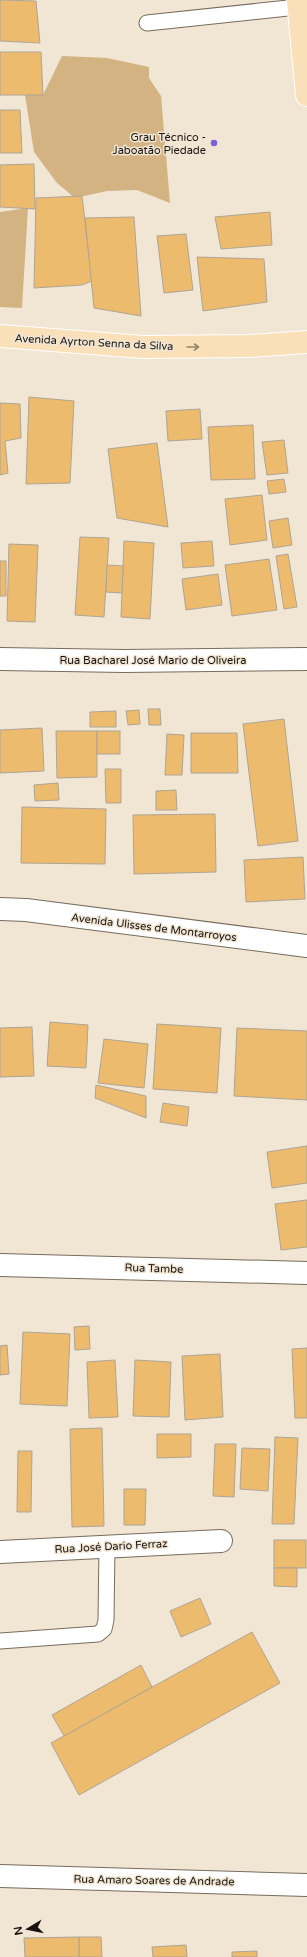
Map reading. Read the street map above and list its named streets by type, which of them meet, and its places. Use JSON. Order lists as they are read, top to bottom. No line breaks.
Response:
{"streets":{"main road":["Avenida Ayrton Senna da Silva"],"street":["Rua Bacharel José Mario de Oliveira","Avenida Ulisses de Montarroyos","Rua Tambe","Rua José Dario Ferraz","Rua Amaro Soares de Andrade"]},"one_way":["Avenida Ayrton Senna da Silva"],"places":["Grau Técnico - Jaboatão Piedade"],"north":"left"}
